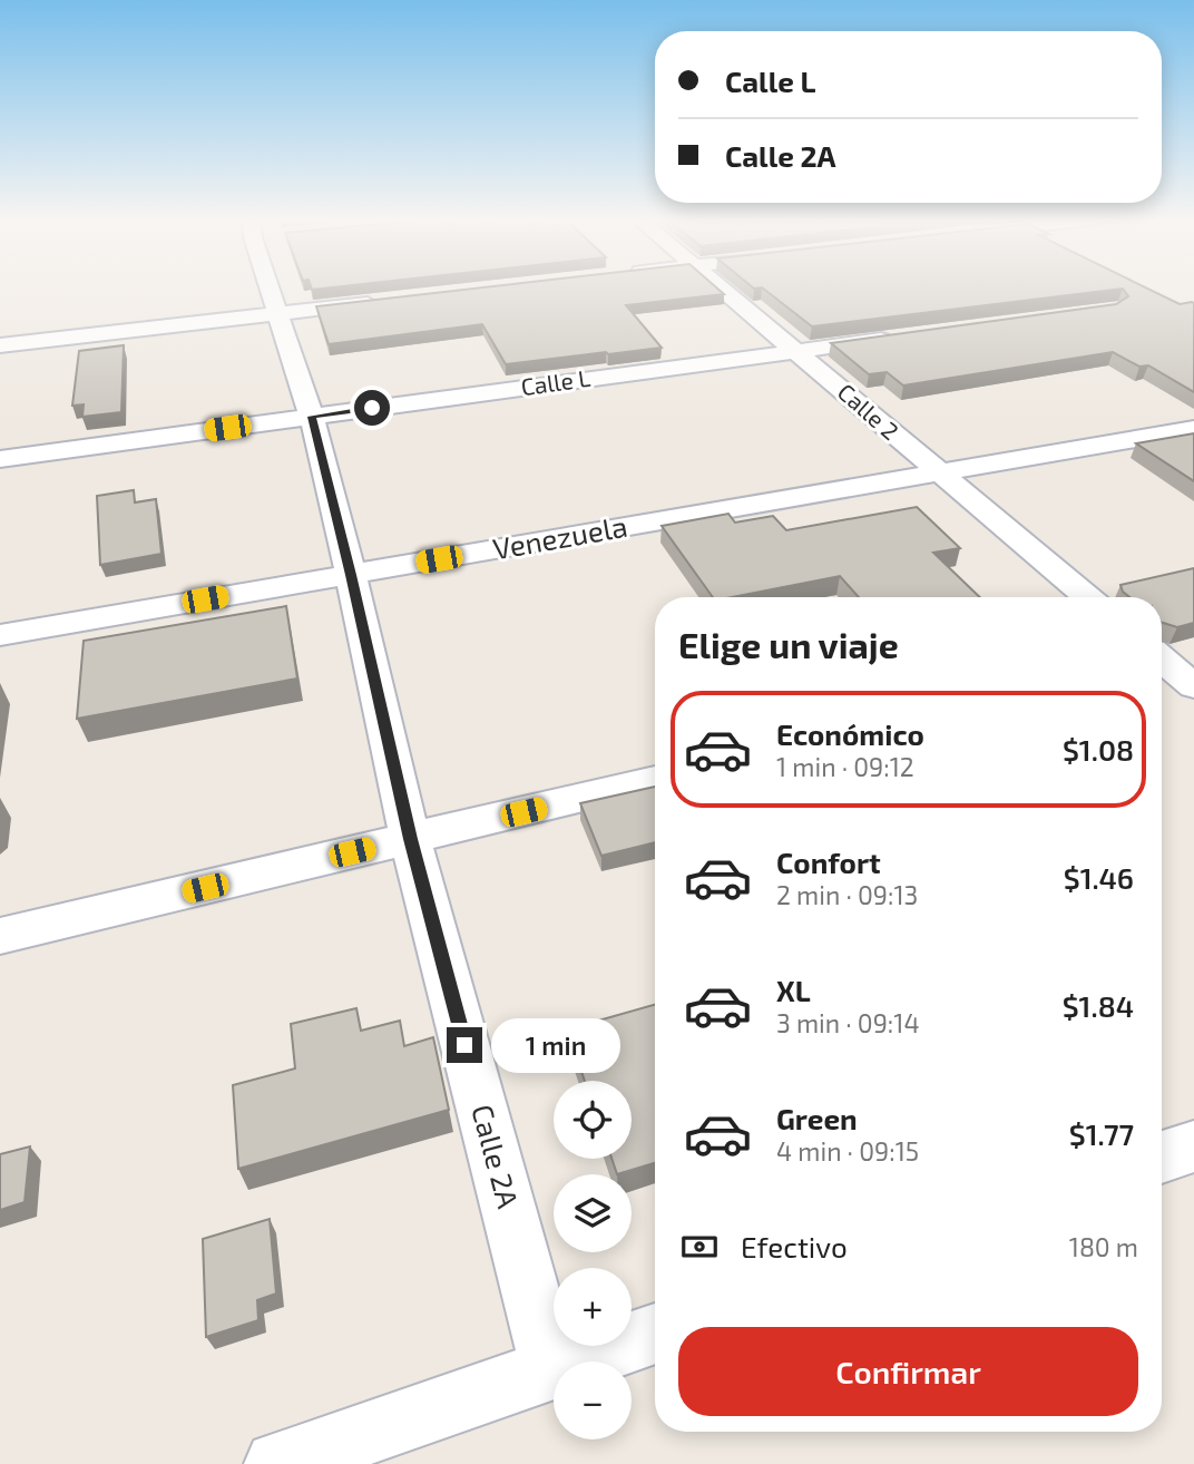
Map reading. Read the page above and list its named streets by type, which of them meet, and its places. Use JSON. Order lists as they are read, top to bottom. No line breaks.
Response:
{"streets":{"street":["Calle L","Calle 2","Venezuela","Calle 2A"]},"crossings":[["Calle L","Calle 2"],["Calle L","Calle 2A"],["Calle 2","Venezuela"],["Venezuela","Calle 2A"]],"page":{"banner":["Calle L","Calle 2A"],"heading":"Elige un viaje","list":[{"name":"Económico","note":"1 min · 09:12","value":"$1.08"},{"name":"Confort","note":"2 min · 09:13","value":"$1.46"},{"name":"XL","note":"3 min · 09:14","value":"$1.84"},{"name":"Green","note":"4 min · 09:15","value":"$1.77"}],"bubble":"1 min","map_buttons":["+","−"],"pay":["Efectivo","180 m"],"buttons":"Confirmar"}}
